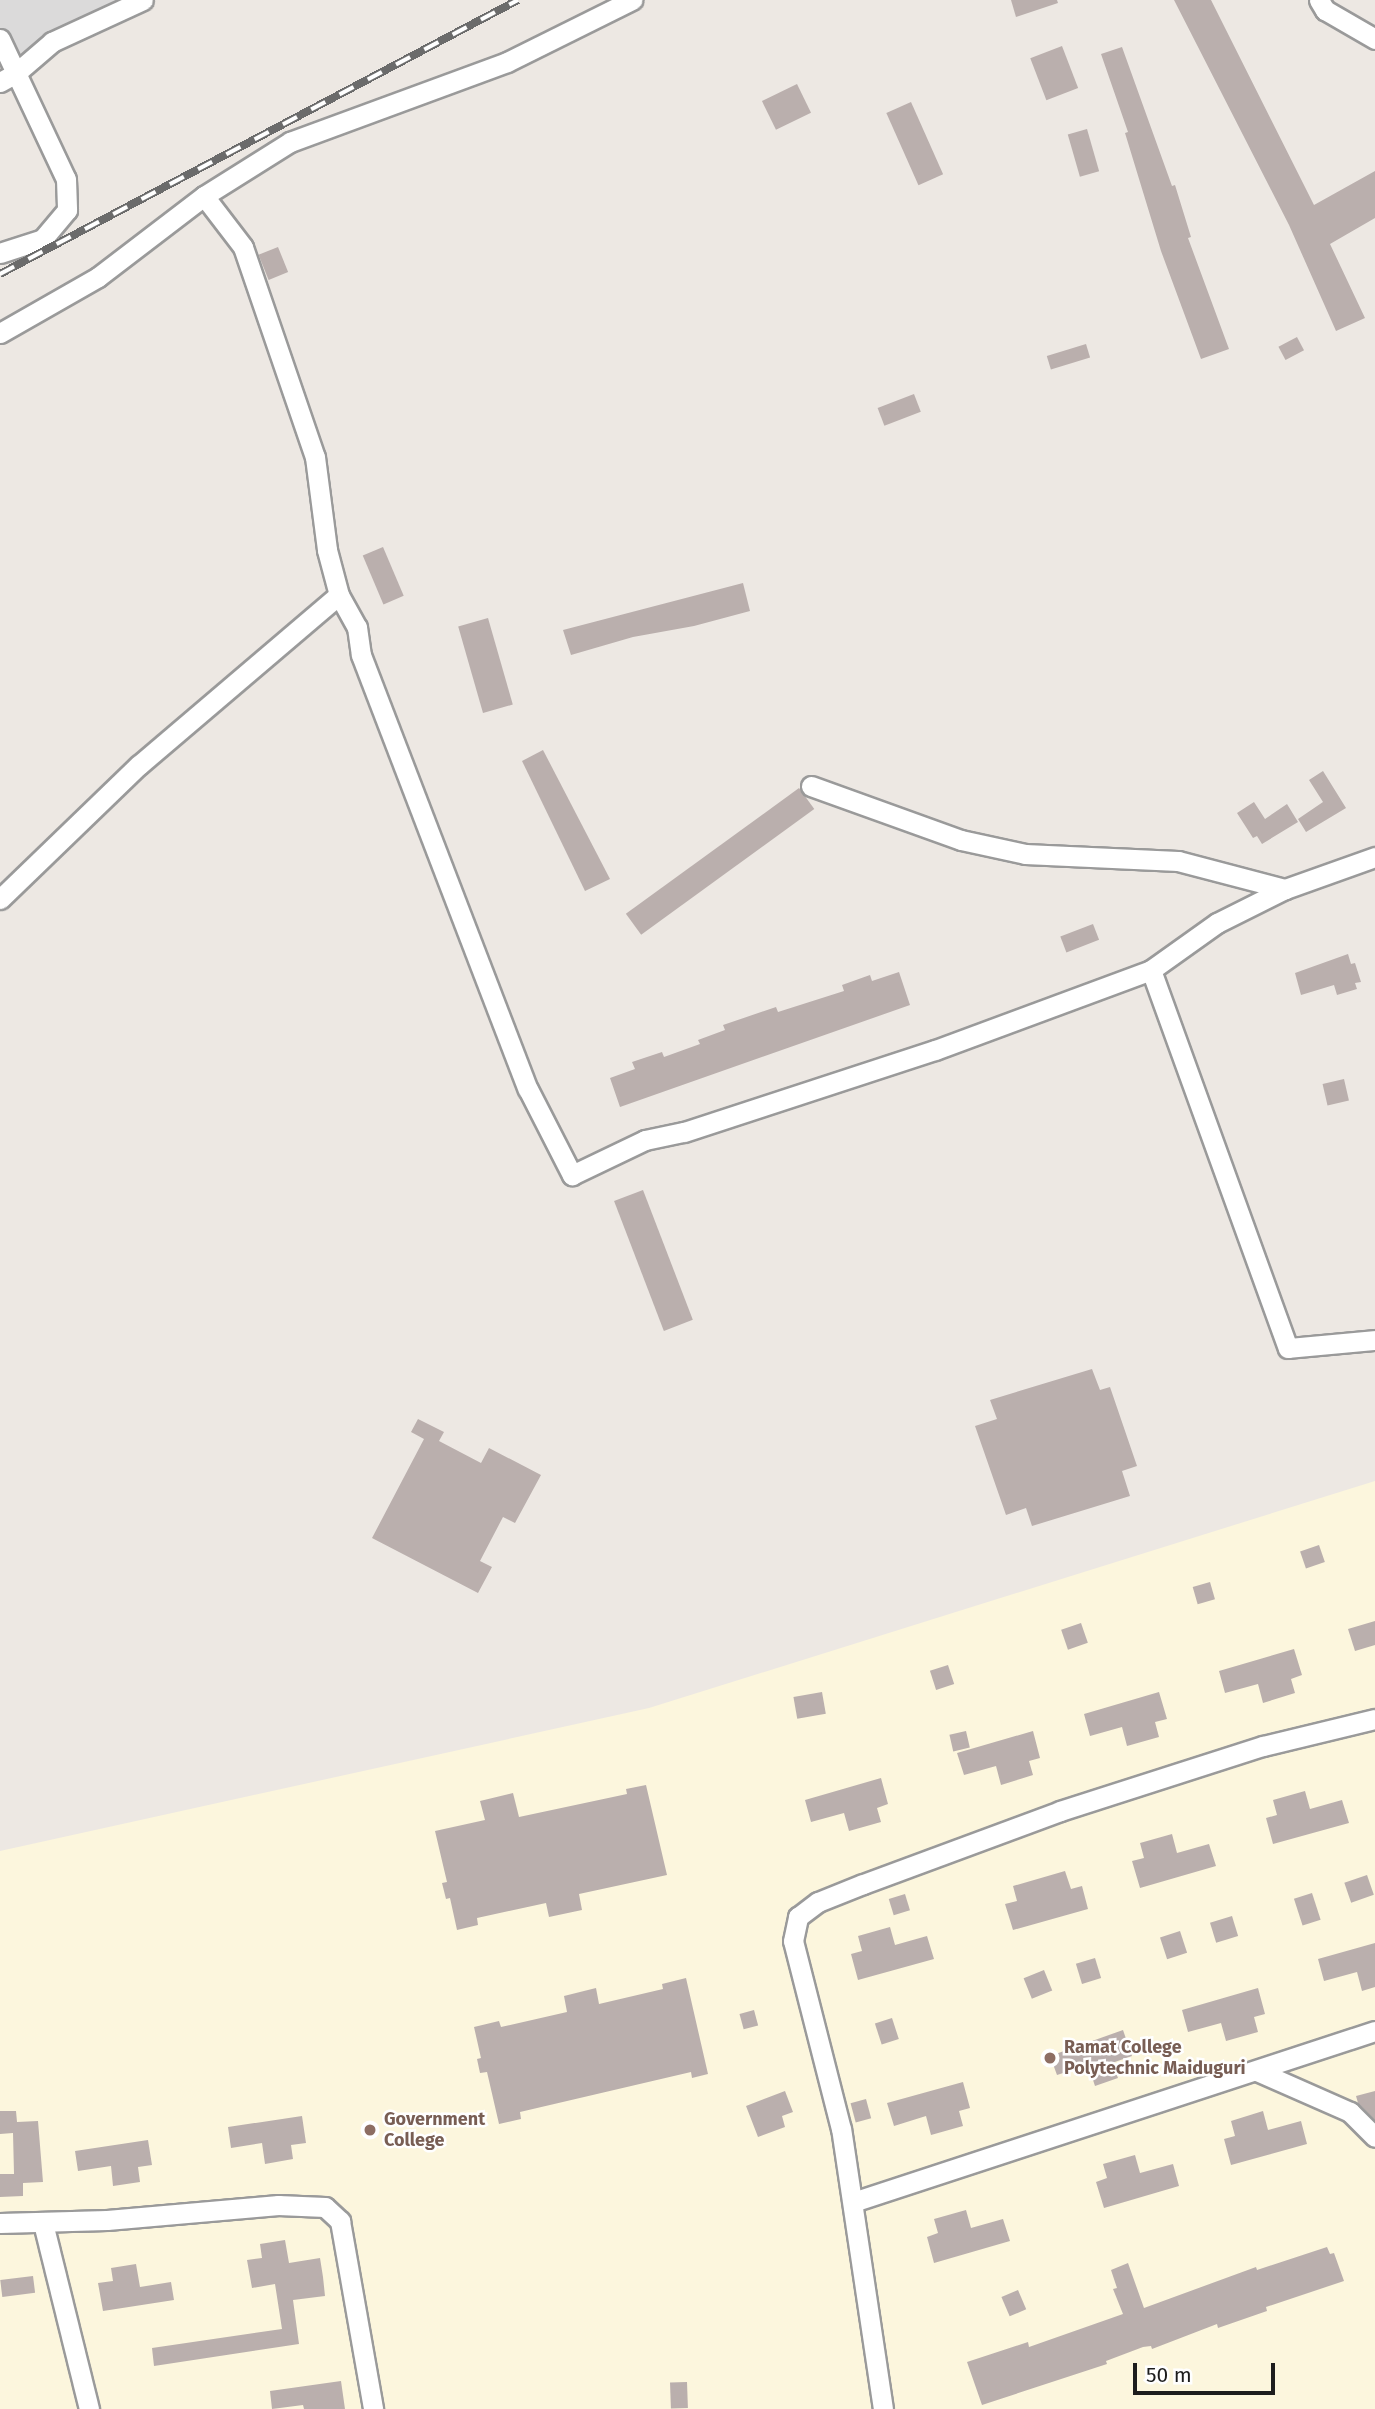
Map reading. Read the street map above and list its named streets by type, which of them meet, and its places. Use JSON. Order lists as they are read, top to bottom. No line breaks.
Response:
{"places":["Ramat College Polytechnic Maiduguri","Government College"],"scale_bar":"50 m"}
